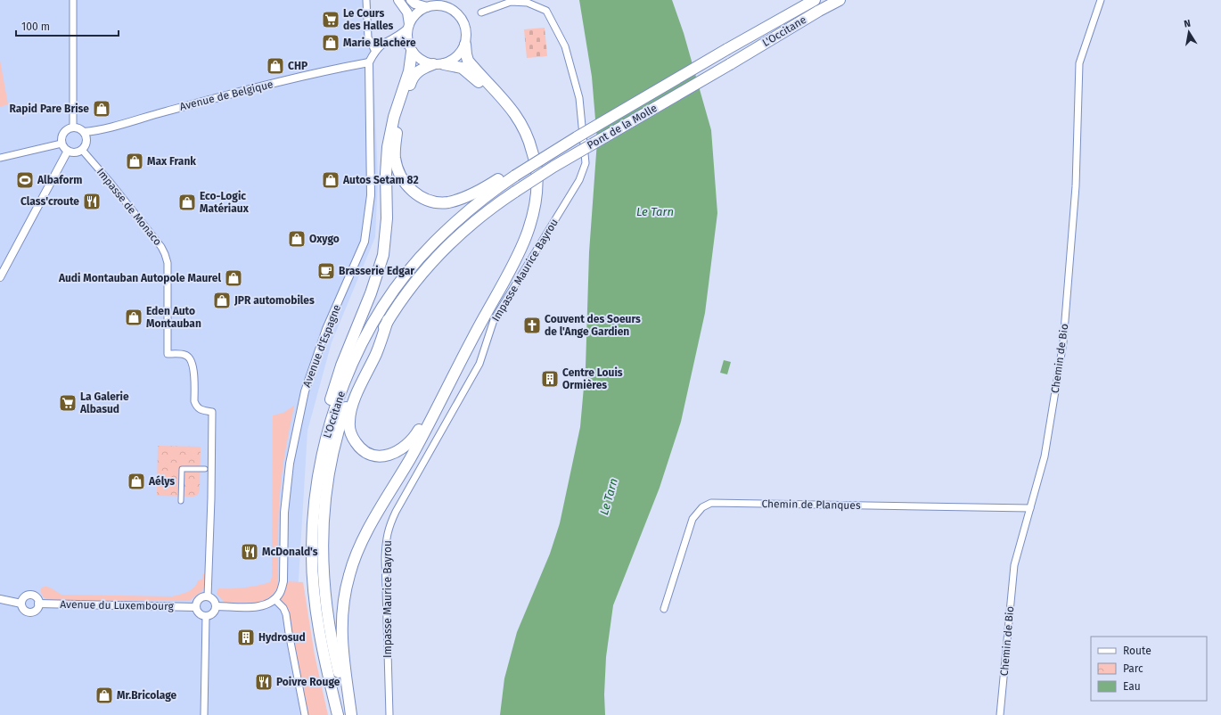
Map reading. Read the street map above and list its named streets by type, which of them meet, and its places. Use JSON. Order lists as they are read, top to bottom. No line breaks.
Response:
{"streets":{"highway":["L'Occitane","Pont de la Molle"],"street":["Avenue de Belgique","Impasse de Monaco","Impasse Maurice Bayrou","Avenue d'Espagne","Chemin de Bio","Chemin de Planques","Avenue du Luxembourg"]},"crossings":[["L'Occitane","Pont de la Molle"],["Avenue de Belgique","Impasse de Monaco"],["Avenue de Belgique","Avenue d'Espagne"],["Impasse de Monaco","Avenue du Luxembourg"],["Chemin de Bio","Chemin de Planques"]],"water":["Le Tarn"],"places":{"supermarket":["Le Cours des Halles","La Galerie Albasud"],"shop":["Marie Blachère","CHP","Rapid Pare Brise","Max Frank","Autos Setam 82","Eco-Logic Matériaux","Oxygo","Audi Montauban Autopole Maurel","JPR automobiles","Eden Auto Montauban","Aélys","Mr.Bricolage"],"sports":["Albaform"],"restaurant":["Class'croute","McDonald's","Poivre Rouge"],"cafe":["Brasserie Edgar"],"church":["Couvent des Soeurs de l'Ange Gardien"],"building":["Centre Louis Ormières","Hydrosud"]},"legend":["Route","Parc","Eau"],"scale_bar":"100 m","north":"top"}
